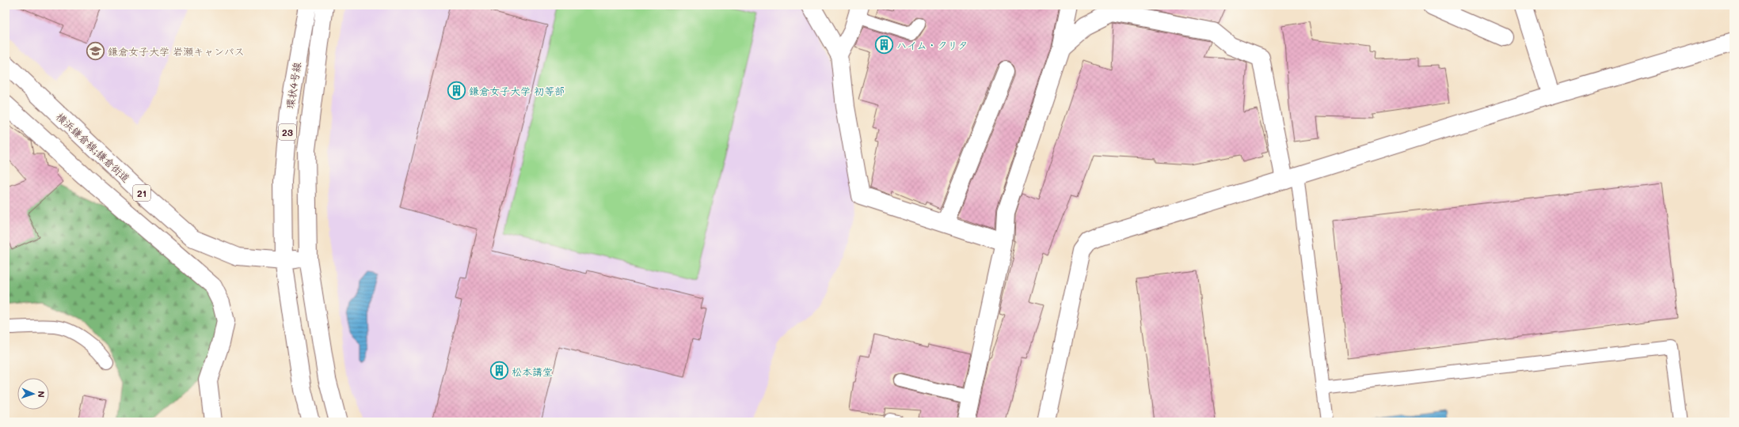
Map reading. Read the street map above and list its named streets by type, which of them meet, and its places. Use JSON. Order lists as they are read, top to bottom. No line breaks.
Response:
{"streets":{"street":["環状4号線","23","横浜鎌倉線;鎌倉街道","21"]},"crossings":[["環状4号線","横浜鎌倉線;鎌倉街道"]],"places":{"building":["ハイム・クリタ","鎌倉女子大学 初等部","松本講堂"],"school or university":["鎌倉女子大学 岩瀬キャンパス"]},"north":"right"}
